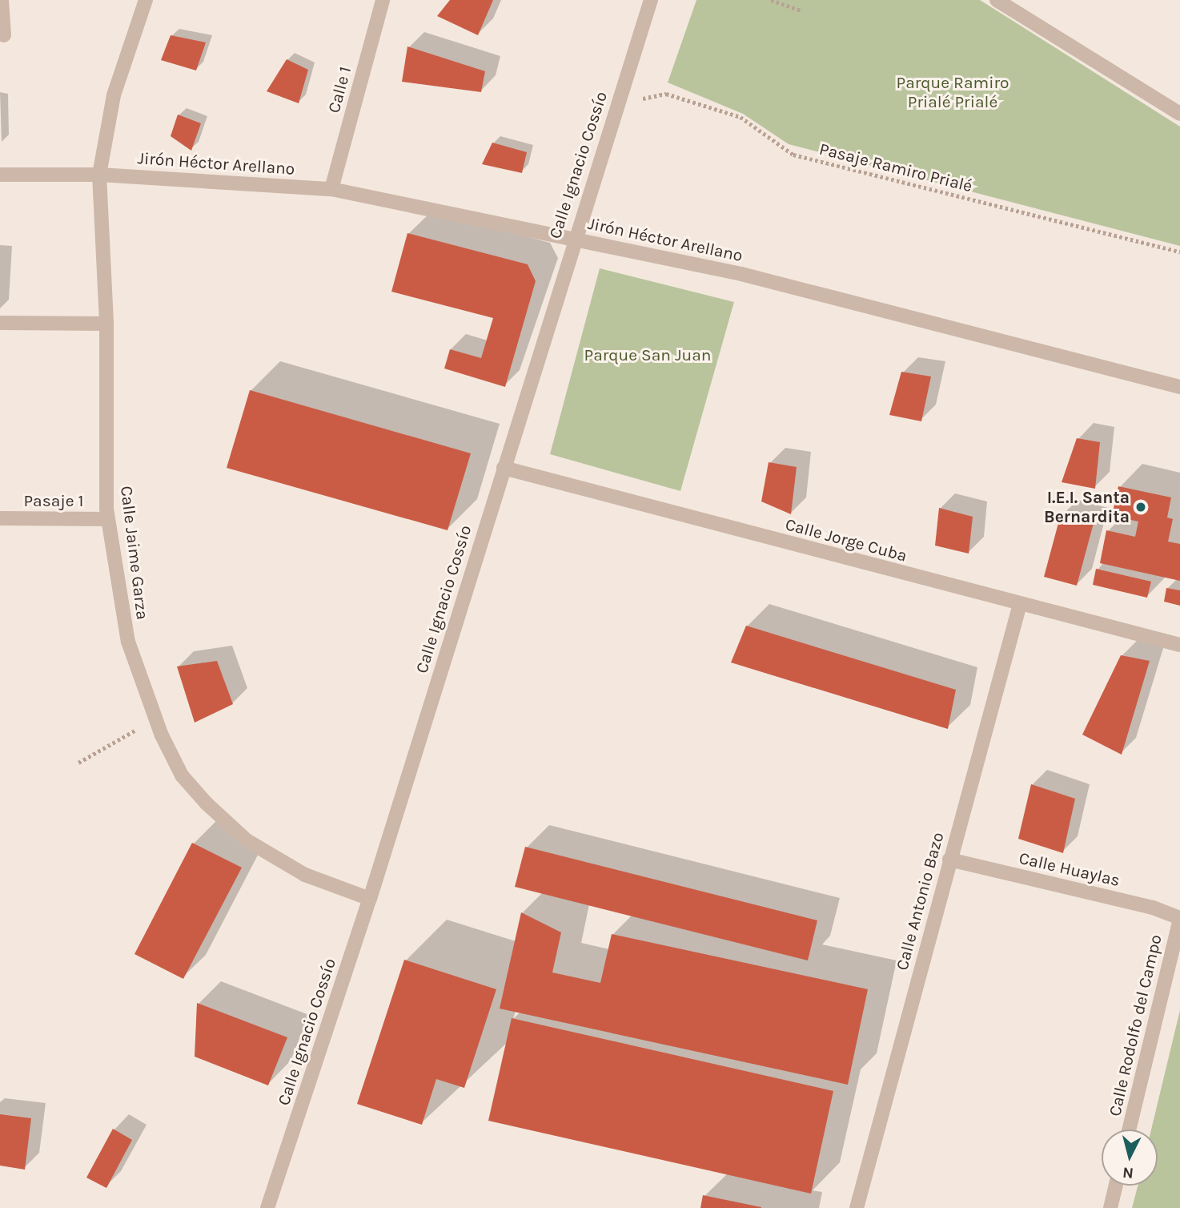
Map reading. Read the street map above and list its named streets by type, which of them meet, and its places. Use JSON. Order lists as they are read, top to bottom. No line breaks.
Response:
{"streets":{"street":["Calle 1","Jirón Héctor Arellano","Calle Ignacio Cossío","Pasaje 1","Calle Jorge Cuba","Calle Jaime Garza","Calle Huaylas","Calle Antonio Bazo","Calle Rodolfo del Campo"],"path":["Pasaje Ramiro Prialé"]},"crossings":[["Calle 1","Jirón Héctor Arellano"],["Jirón Héctor Arellano","Calle Ignacio Cossío"],["Jirón Héctor Arellano","Calle Jaime Garza"],["Calle Ignacio Cossío","Pasaje Ramiro Prialé"],["Calle Ignacio Cossío","Calle Jorge Cuba"],["Calle Ignacio Cossío","Calle Jaime Garza"],["Pasaje 1","Calle Jaime Garza"],["Calle Jorge Cuba","Calle Antonio Bazo"],["Calle Huaylas","Calle Antonio Bazo"],["Calle Huaylas","Calle Rodolfo del Campo"]],"parks":["Parque Ramiro Prialé Prialé","Parque San Juan"],"places":["I.E.I. Santa Bernardita"],"north":"bottom"}
